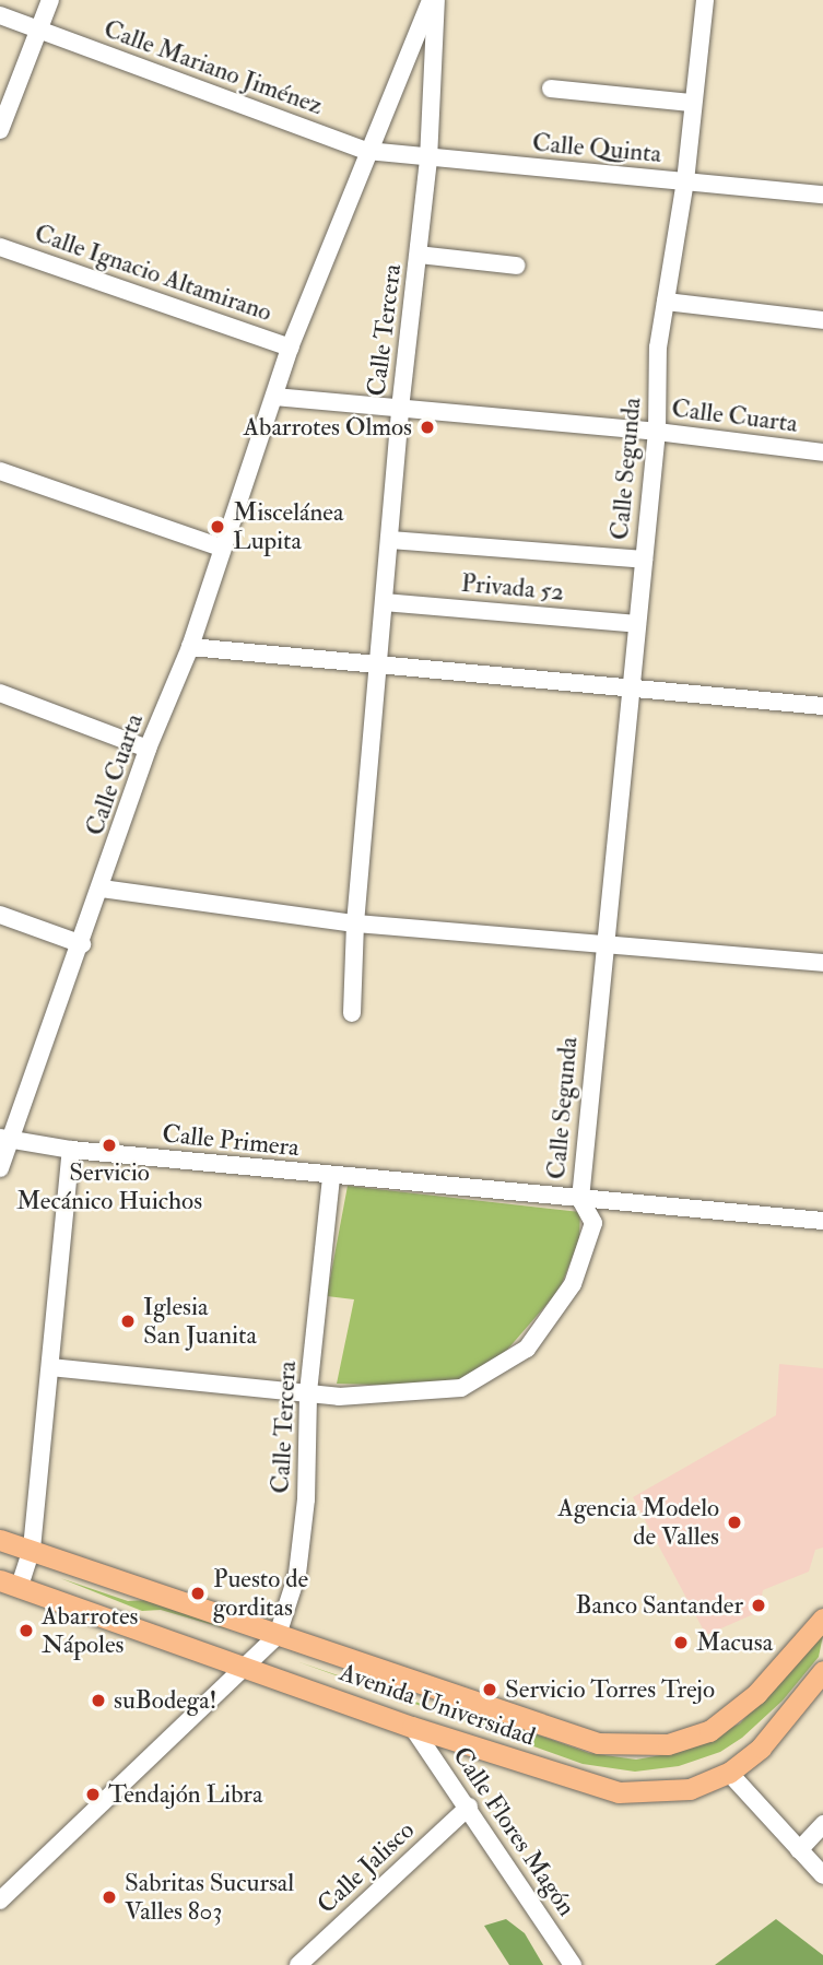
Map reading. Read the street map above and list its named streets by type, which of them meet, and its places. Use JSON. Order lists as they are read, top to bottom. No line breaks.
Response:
{"streets":{"main road":["Avenida Universidad"],"street":["Calle Mariano Jiménez","Calle Quinta","Calle Ignacio Altamirano","Calle Tercera","Calle Cuarta","Calle Segunda","Privada 52","Calle Primera","Calle Flores Magón","Calle Jalisco"]},"crossings":[["Calle Mariano Jiménez","Calle Quinta"],["Calle Mariano Jiménez","Calle Cuarta"],["Calle Quinta","Calle Tercera"],["Calle Quinta","Calle Cuarta"],["Calle Quinta","Calle Segunda"],["Calle Ignacio Altamirano","Calle Cuarta"],["Calle Tercera","Calle Cuarta"],["Calle Tercera","Calle Segunda"],["Calle Tercera","Privada 52"],["Calle Tercera","Calle Primera"],["Calle Tercera","Avenida Universidad"],["Calle Cuarta","Calle Segunda"],["Calle Cuarta","Calle Primera"],["Calle Segunda","Privada 52"],["Calle Segunda","Calle Primera"],["Avenida Universidad","Calle Flores Magón"],["Calle Flores Magón","Calle Jalisco"]],"places":["Abarrotes Olmos","Miscelánea Lupita","Servicio Mecánico Huichos","Iglesia San Juanita","Agencia Modelo de Valles","Puesto de gorditas","Banco Santander","Abarrotes Nápoles","Macusa","Servicio Torres Trejo","suBodega!","Tendajón Libra","Sabritas Sucursal Valles 803"]}
